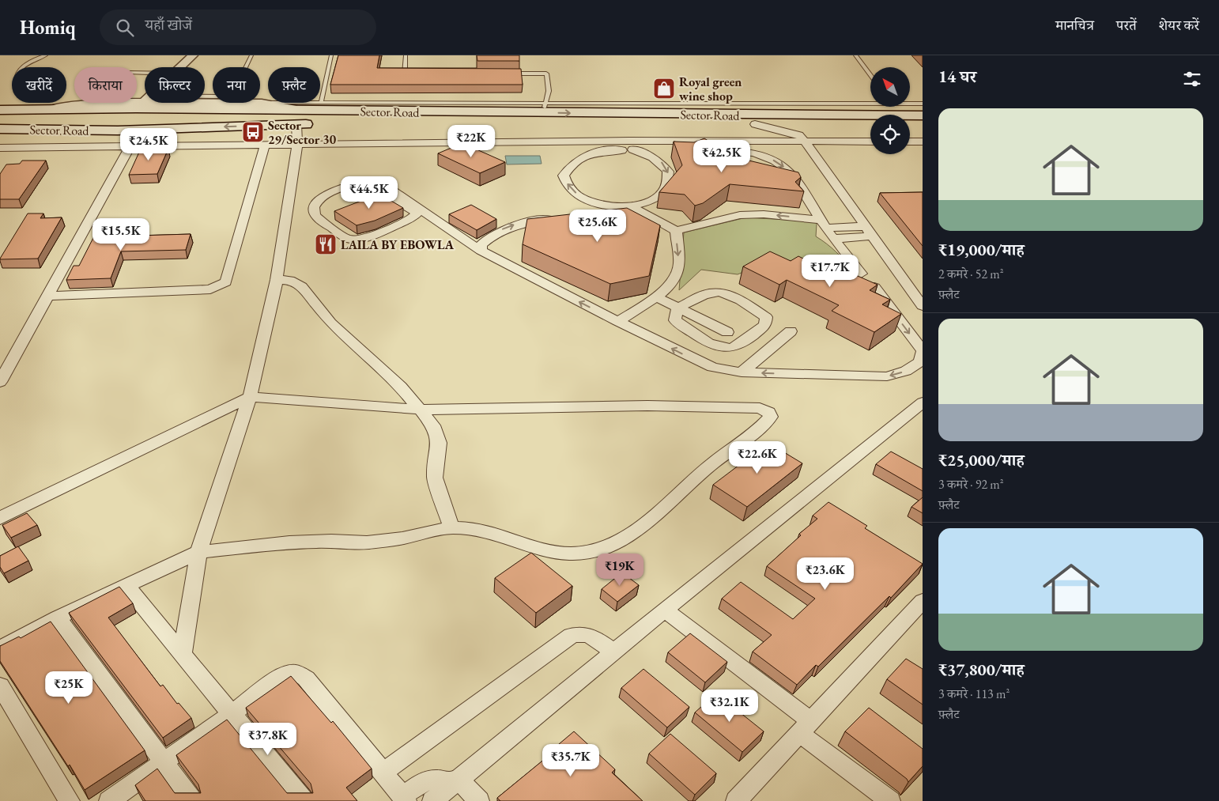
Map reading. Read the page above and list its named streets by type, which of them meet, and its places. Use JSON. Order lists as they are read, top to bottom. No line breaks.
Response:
{"streets":{"main road":["Sector Road"]},"places":{"shop":["Royal green wine shop"],"bus stop":["Sector 29/Sector 30"],"restaurant":["LAILA BY EBOWLA"]},"north":"top left","page":{"header":"Homiq","search":"यहाँ खोजें","nav":["मानचित्र","परतें","शेयर करें"],"heading":"14 घर","chip":["खरीदें","किराया","फ़िल्टर","नया","फ़्लैट"],"list":[{"name":"₹19,000/माह","note":"2 कमरे · 52 m² · फ़्लैट"},{"name":"₹25,000/माह","note":"3 कमरे · 92 m² · फ़्लैट"},{"name":"₹37,800/माह","note":"3 कमरे · 113 m² · फ़्लैट"}],"price":["₹22K","₹24.5K","₹42.5K","₹44.5K","₹25.6K","₹15.5K","₹17.7K","₹22.6K","₹19K","₹23.6K","₹25K","₹32.1K","₹37.8K","₹35.7K"]}}
